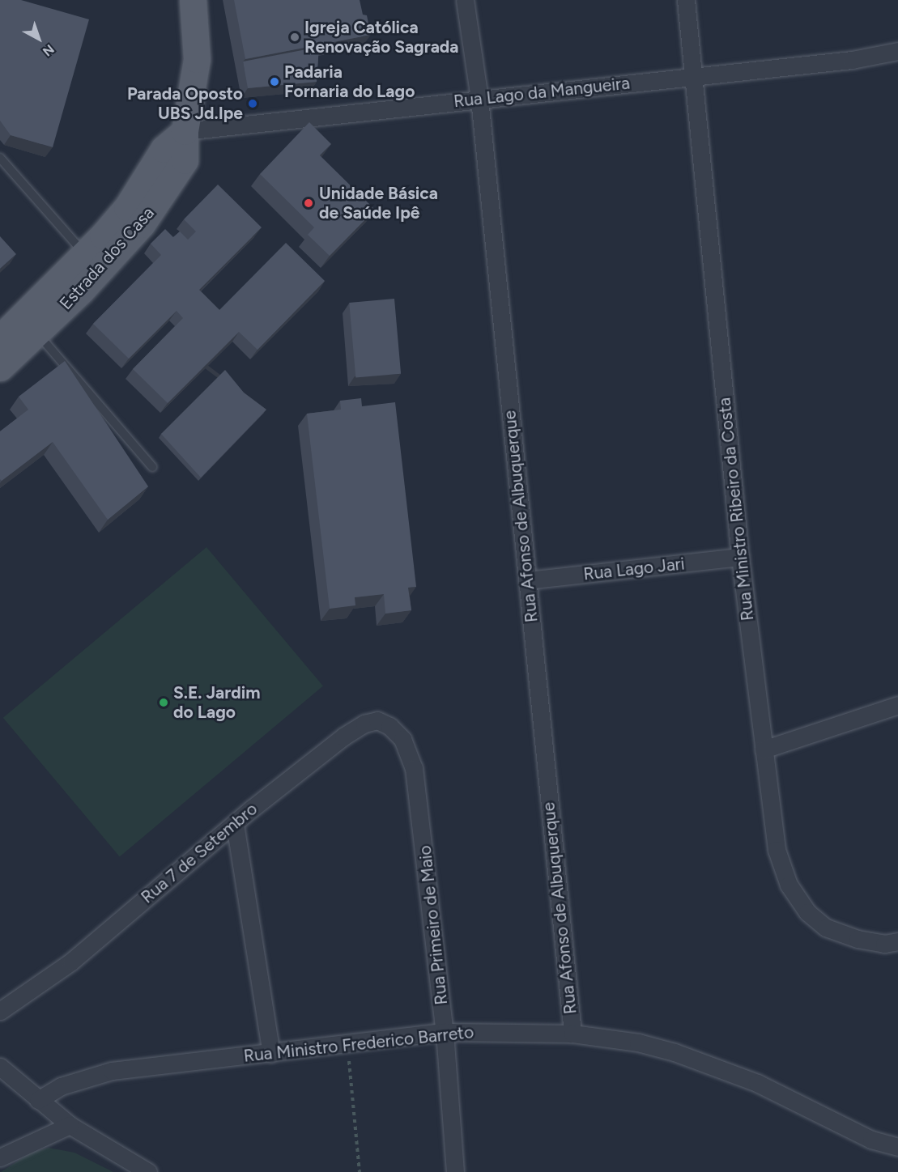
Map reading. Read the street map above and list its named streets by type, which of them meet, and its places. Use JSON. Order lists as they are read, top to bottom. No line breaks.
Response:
{"streets":{"main road":["Estrada dos Casa"],"street":["Rua Lago da Mangueira","Rua Ministro Ribeiro da Costa","Rua Afonso de Albuquerque","Rua Lago Jari","Rua 7 de Setembro","Rua Primeiro de Maio","Rua Ministro Frederico Barreto"]},"crossings":[["Rua Lago da Mangueira","Estrada dos Casa"],["Rua Lago da Mangueira","Rua Ministro Ribeiro da Costa"],["Rua Lago da Mangueira","Rua Afonso de Albuquerque"],["Rua Ministro Ribeiro da Costa","Rua Lago Jari"],["Rua Afonso de Albuquerque","Rua Lago Jari"],["Rua Afonso de Albuquerque","Rua Ministro Frederico Barreto"],["Rua 7 de Setembro","Rua Primeiro de Maio"],["Rua Primeiro de Maio","Rua Ministro Frederico Barreto"]],"places":["Igreja Católica Renovação Sagrada","Padaria Fornaria do Lago","Parada Oposto UBS Jd.Ipe","Unidade Básica de Saúde Ipê","S.E. Jardim do Lago"],"north":"bottom right"}
